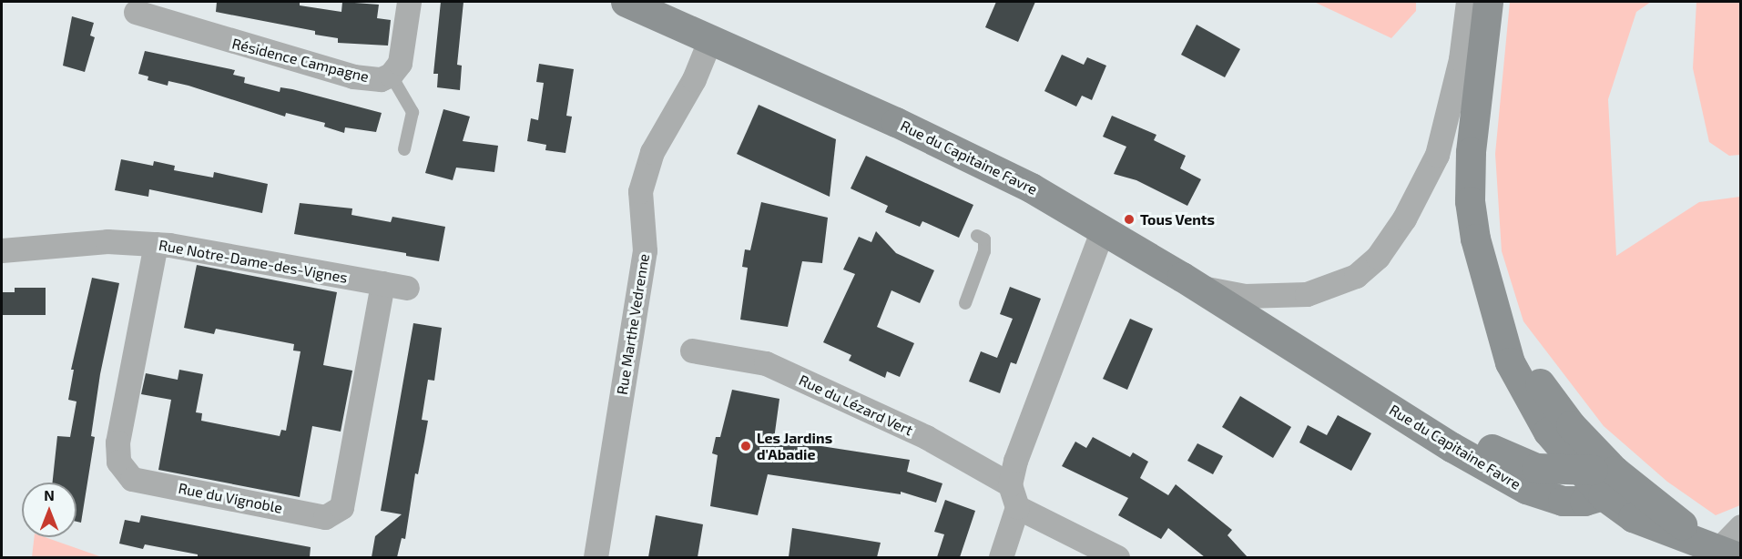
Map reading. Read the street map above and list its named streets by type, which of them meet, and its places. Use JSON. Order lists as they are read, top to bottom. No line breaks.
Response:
{"streets":{"street":["Résidence Campagne","Rue du Capitaine Favre","Rue Notre-Dame-des-Vignes","Rue Marthe Vedrenne","Rue du Lézard Vert","Rue du Vignoble"]},"crossings":[["Rue du Capitaine Favre","Rue Marthe Vedrenne"],["Rue Notre-Dame-des-Vignes","Rue du Vignoble"]],"places":["Tous Vents","Les Jardins d'Abadie"],"north":"top"}
